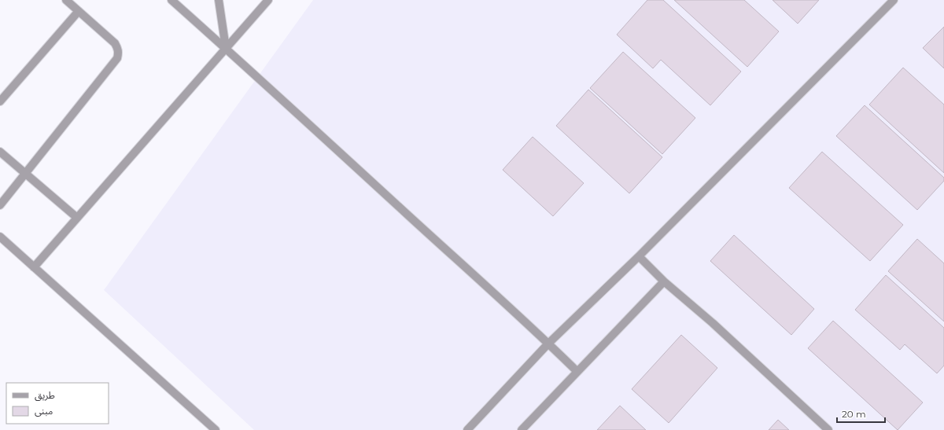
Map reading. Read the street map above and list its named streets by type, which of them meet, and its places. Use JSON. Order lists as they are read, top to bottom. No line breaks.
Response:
{"legend":["طريق","مبنى"],"scale_bar":"20 m"}
